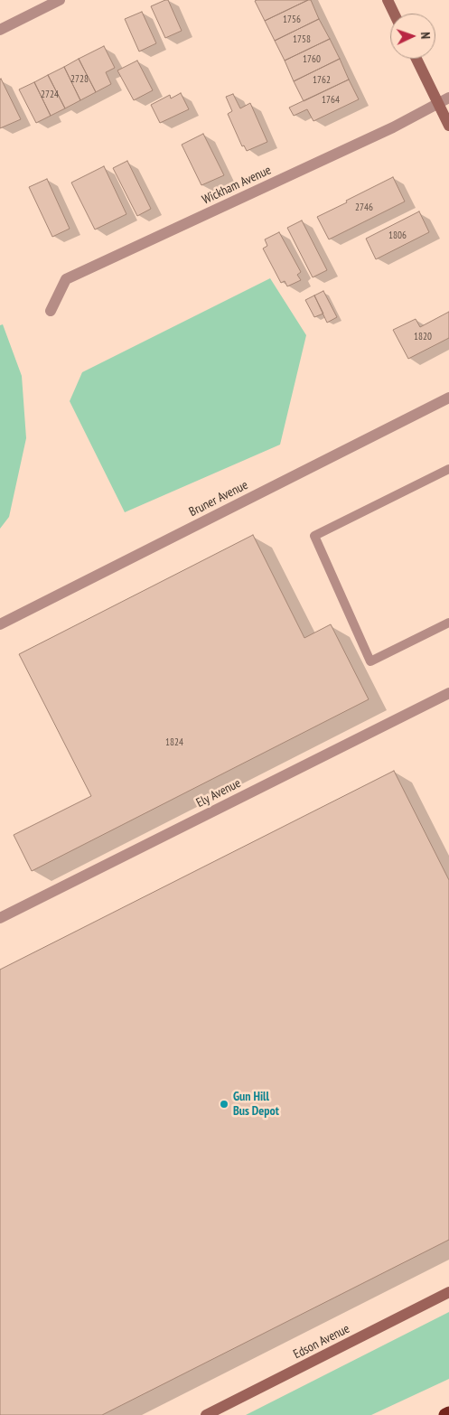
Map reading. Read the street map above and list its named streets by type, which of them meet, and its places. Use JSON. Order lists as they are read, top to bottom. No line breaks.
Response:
{"streets":{"main road":["Edson Avenue"],"street":["Wickham Avenue","Bruner Avenue","Ely Avenue"]},"places":["Gun Hill Bus Depot"],"house_numbers":["1756","1758","1760","2728","1762","2724","1764","2746","1806","1820","1824"],"north":"right"}
